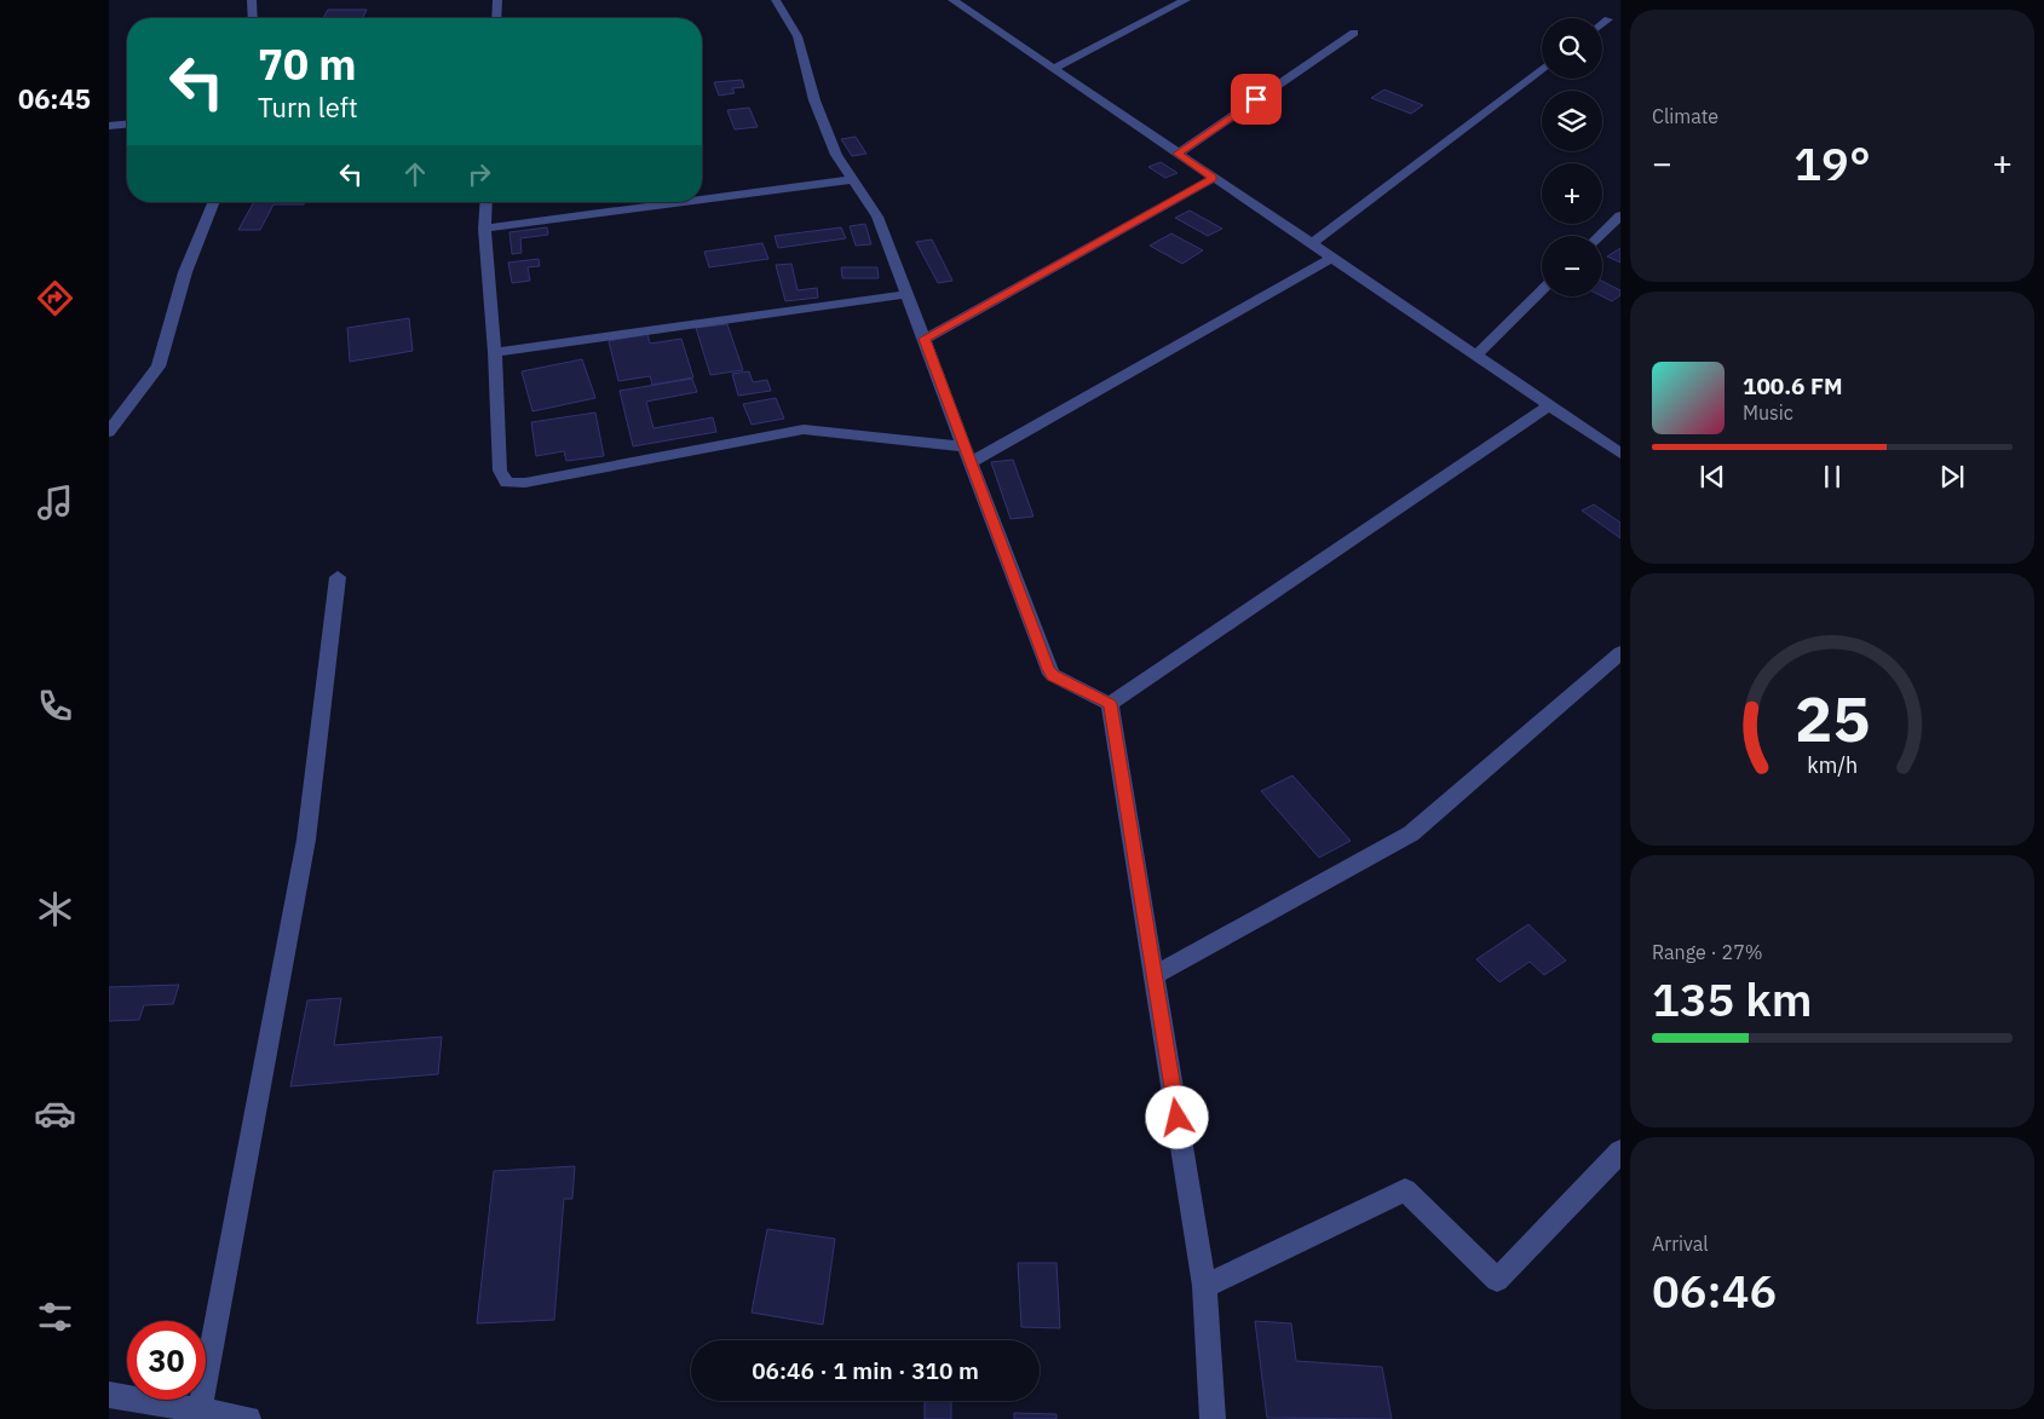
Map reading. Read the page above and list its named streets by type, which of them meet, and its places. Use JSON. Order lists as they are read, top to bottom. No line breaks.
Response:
{"page":{"tabs":"06:45","tile":["Climate",["Range · 27%","135 km"],["Arrival","06:46"]],"map_buttons":["+","−"],"turn":["70 m","Turn left"],"heat":["−","19°","+"],"song":["100.6 FM","Music"],"limit":"30","trip":"06:46 · 1 min · 310 m","gauge":["25","km/h"]}}
